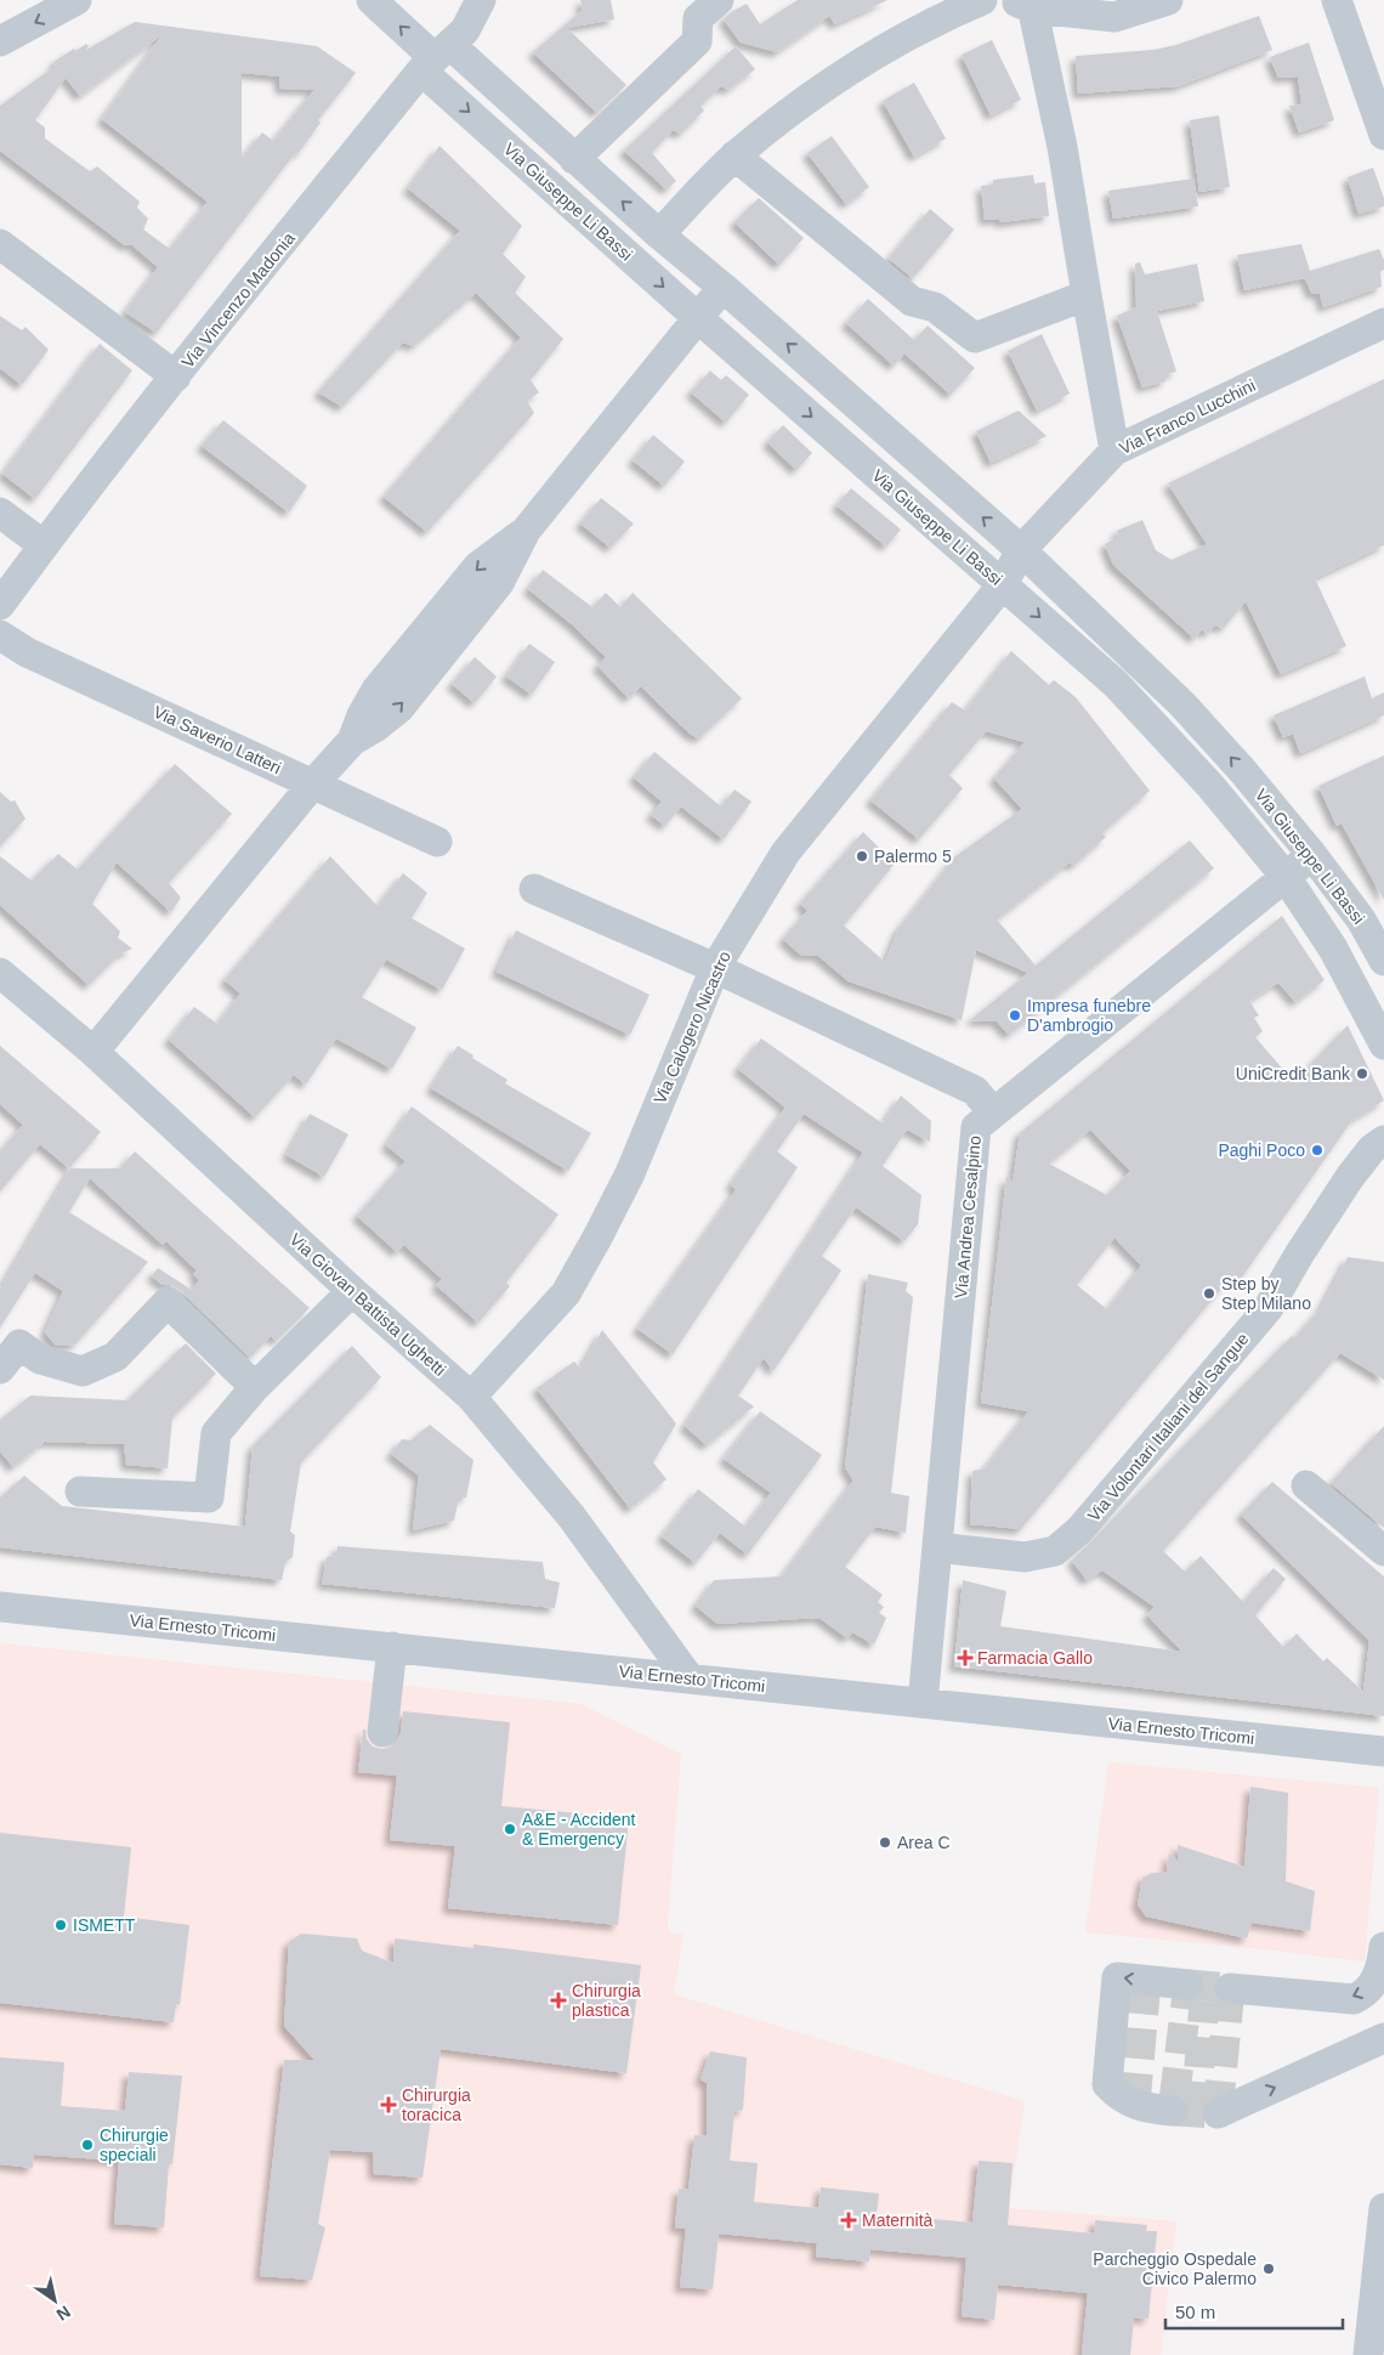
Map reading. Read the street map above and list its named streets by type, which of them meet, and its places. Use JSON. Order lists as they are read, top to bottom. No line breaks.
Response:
{"streets":{"street":["Via Giuseppe Li Bassi","Via Vincenzo Madonia","Via Franco Lucchini","Via Saverio Latteri","Via Calogero Nicastro","Via Andrea Cesalpino","Via Giovan Battista Ughetti","Via Volontari Italiani del Sangue","Via Ernesto Tricomi"]},"crossings":[["Via Giuseppe Li Bassi","Via Vincenzo Madonia"],["Via Giuseppe Li Bassi","Via Franco Lucchini"],["Via Giuseppe Li Bassi","Via Calogero Nicastro"],["Via Giuseppe Li Bassi","Via Andrea Cesalpino"],["Via Franco Lucchini","Via Calogero Nicastro"],["Via Calogero Nicastro","Via Giovan Battista Ughetti"],["Via Andrea Cesalpino","Via Volontari Italiani del Sangue"],["Via Andrea Cesalpino","Via Ernesto Tricomi"],["Via Giovan Battista Ughetti","Via Ernesto Tricomi"]],"places":{"other":["Palermo 5","Impresa funebre D'ambrogio","UniCredit Bank","Paghi Poco","Step by Step Milano","A&E - Accident & Emergency","Area C","ISMETT","Chirurgie speciali","Parcheggio Ospedale Civico Palermo"],"health":["Farmacia Gallo","Chirurgia plastica","Chirurgia toracica","Maternità"]},"scale_bar":"50 m","north":"bottom right"}
